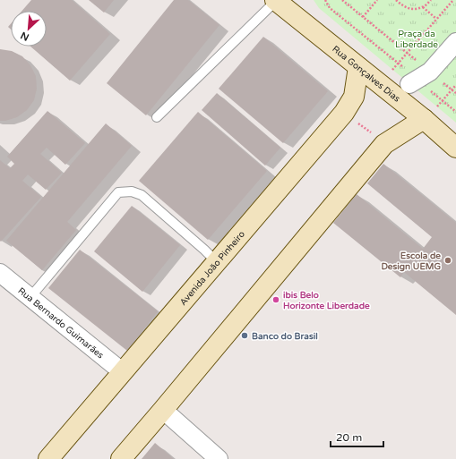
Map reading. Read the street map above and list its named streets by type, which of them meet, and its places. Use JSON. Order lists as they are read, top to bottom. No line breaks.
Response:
{"streets":{"street":["Rua Gonçalves Dias","Avenida João Pinheiro","Rua Bernardo Guimarães"]},"crossings":[["Rua Gonçalves Dias","Avenida João Pinheiro"],["Avenida João Pinheiro","Rua Bernardo Guimarães"]],"parks":["Praça da Liberdade"],"places":["Escola de Design UEMG","ibis Belo Horizonte Liberdade","Banco do Brasil"],"scale_bar":"20 m","north":"bottom left"}
